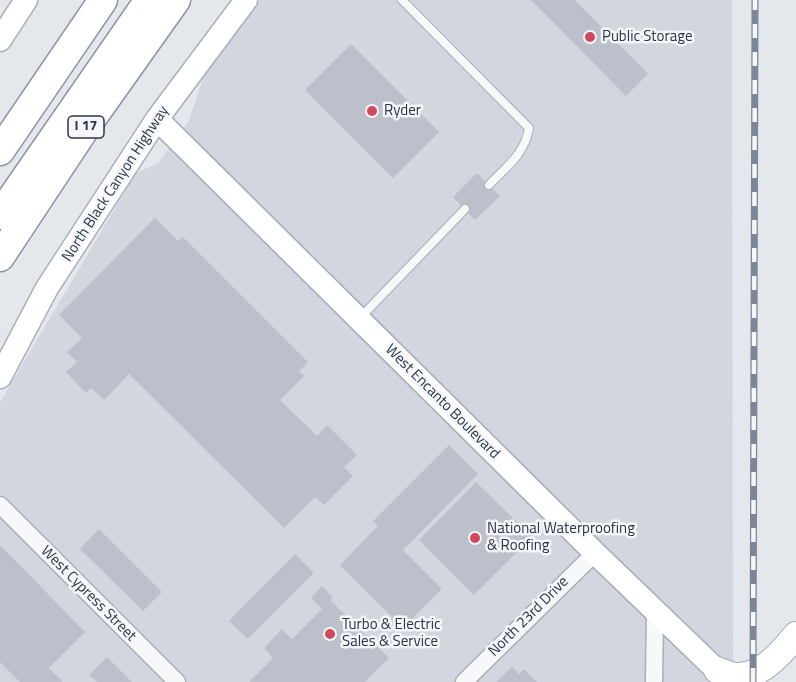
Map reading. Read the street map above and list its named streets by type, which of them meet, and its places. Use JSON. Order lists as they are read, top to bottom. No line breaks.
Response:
{"streets":{"highway":["I 17"],"street":["North Black Canyon Highway","West Encanto Boulevard","West Cypress Street","North 23rd Drive"]},"crossings":[["North Black Canyon Highway","West Encanto Boulevard"],["West Encanto Boulevard","North 23rd Drive"]],"places":["Public Storage","Ryder","National Waterproofing & Roofing","Turbo & Electric Sales & Service"]}
